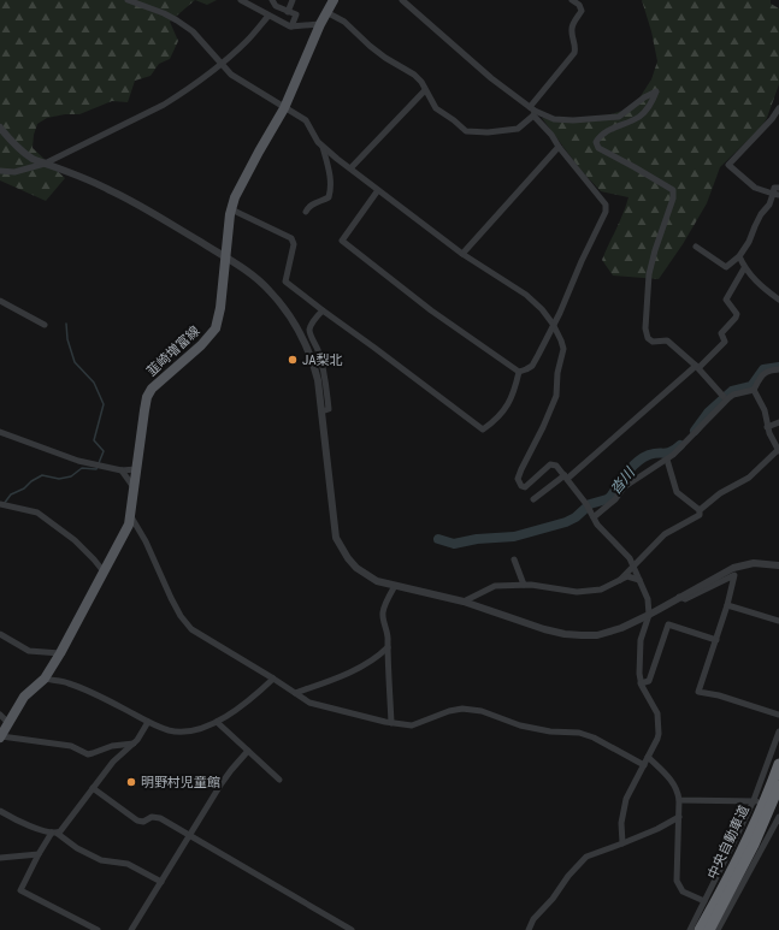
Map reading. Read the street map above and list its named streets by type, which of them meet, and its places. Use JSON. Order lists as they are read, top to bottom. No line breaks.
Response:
{"streets":{"highway":["中央自動車道"],"main road":["韮崎増富線"]},"water":["沓川"],"places":["JA梨北","明野村児童館"]}
